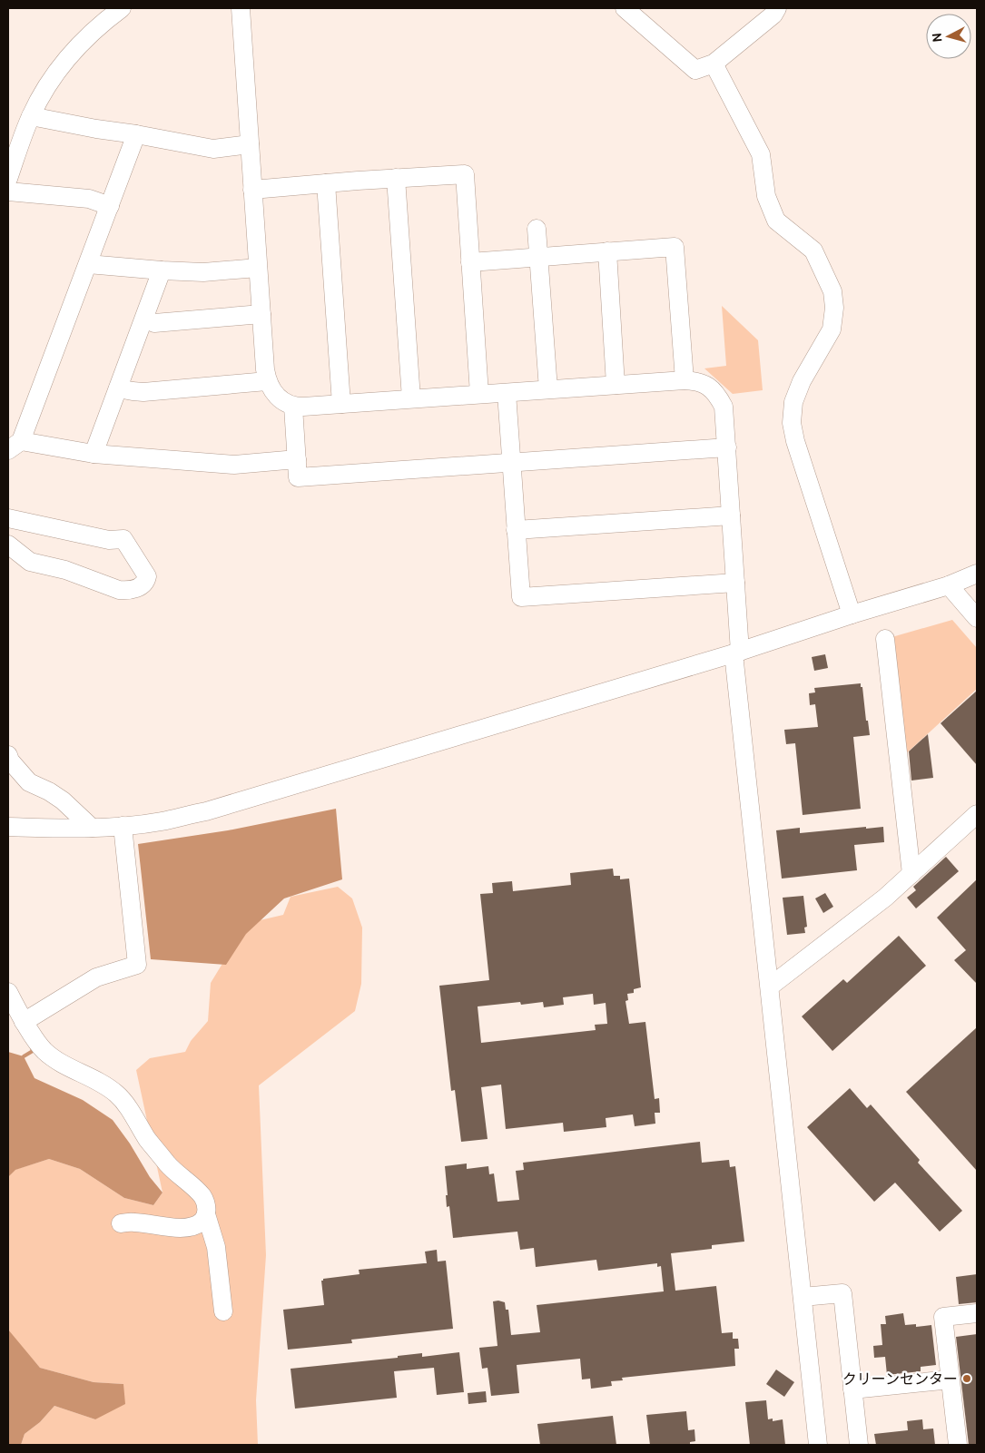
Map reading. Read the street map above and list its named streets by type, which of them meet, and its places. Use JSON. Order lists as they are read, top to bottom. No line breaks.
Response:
{"places":["クリーンセンター"],"north":"left"}
